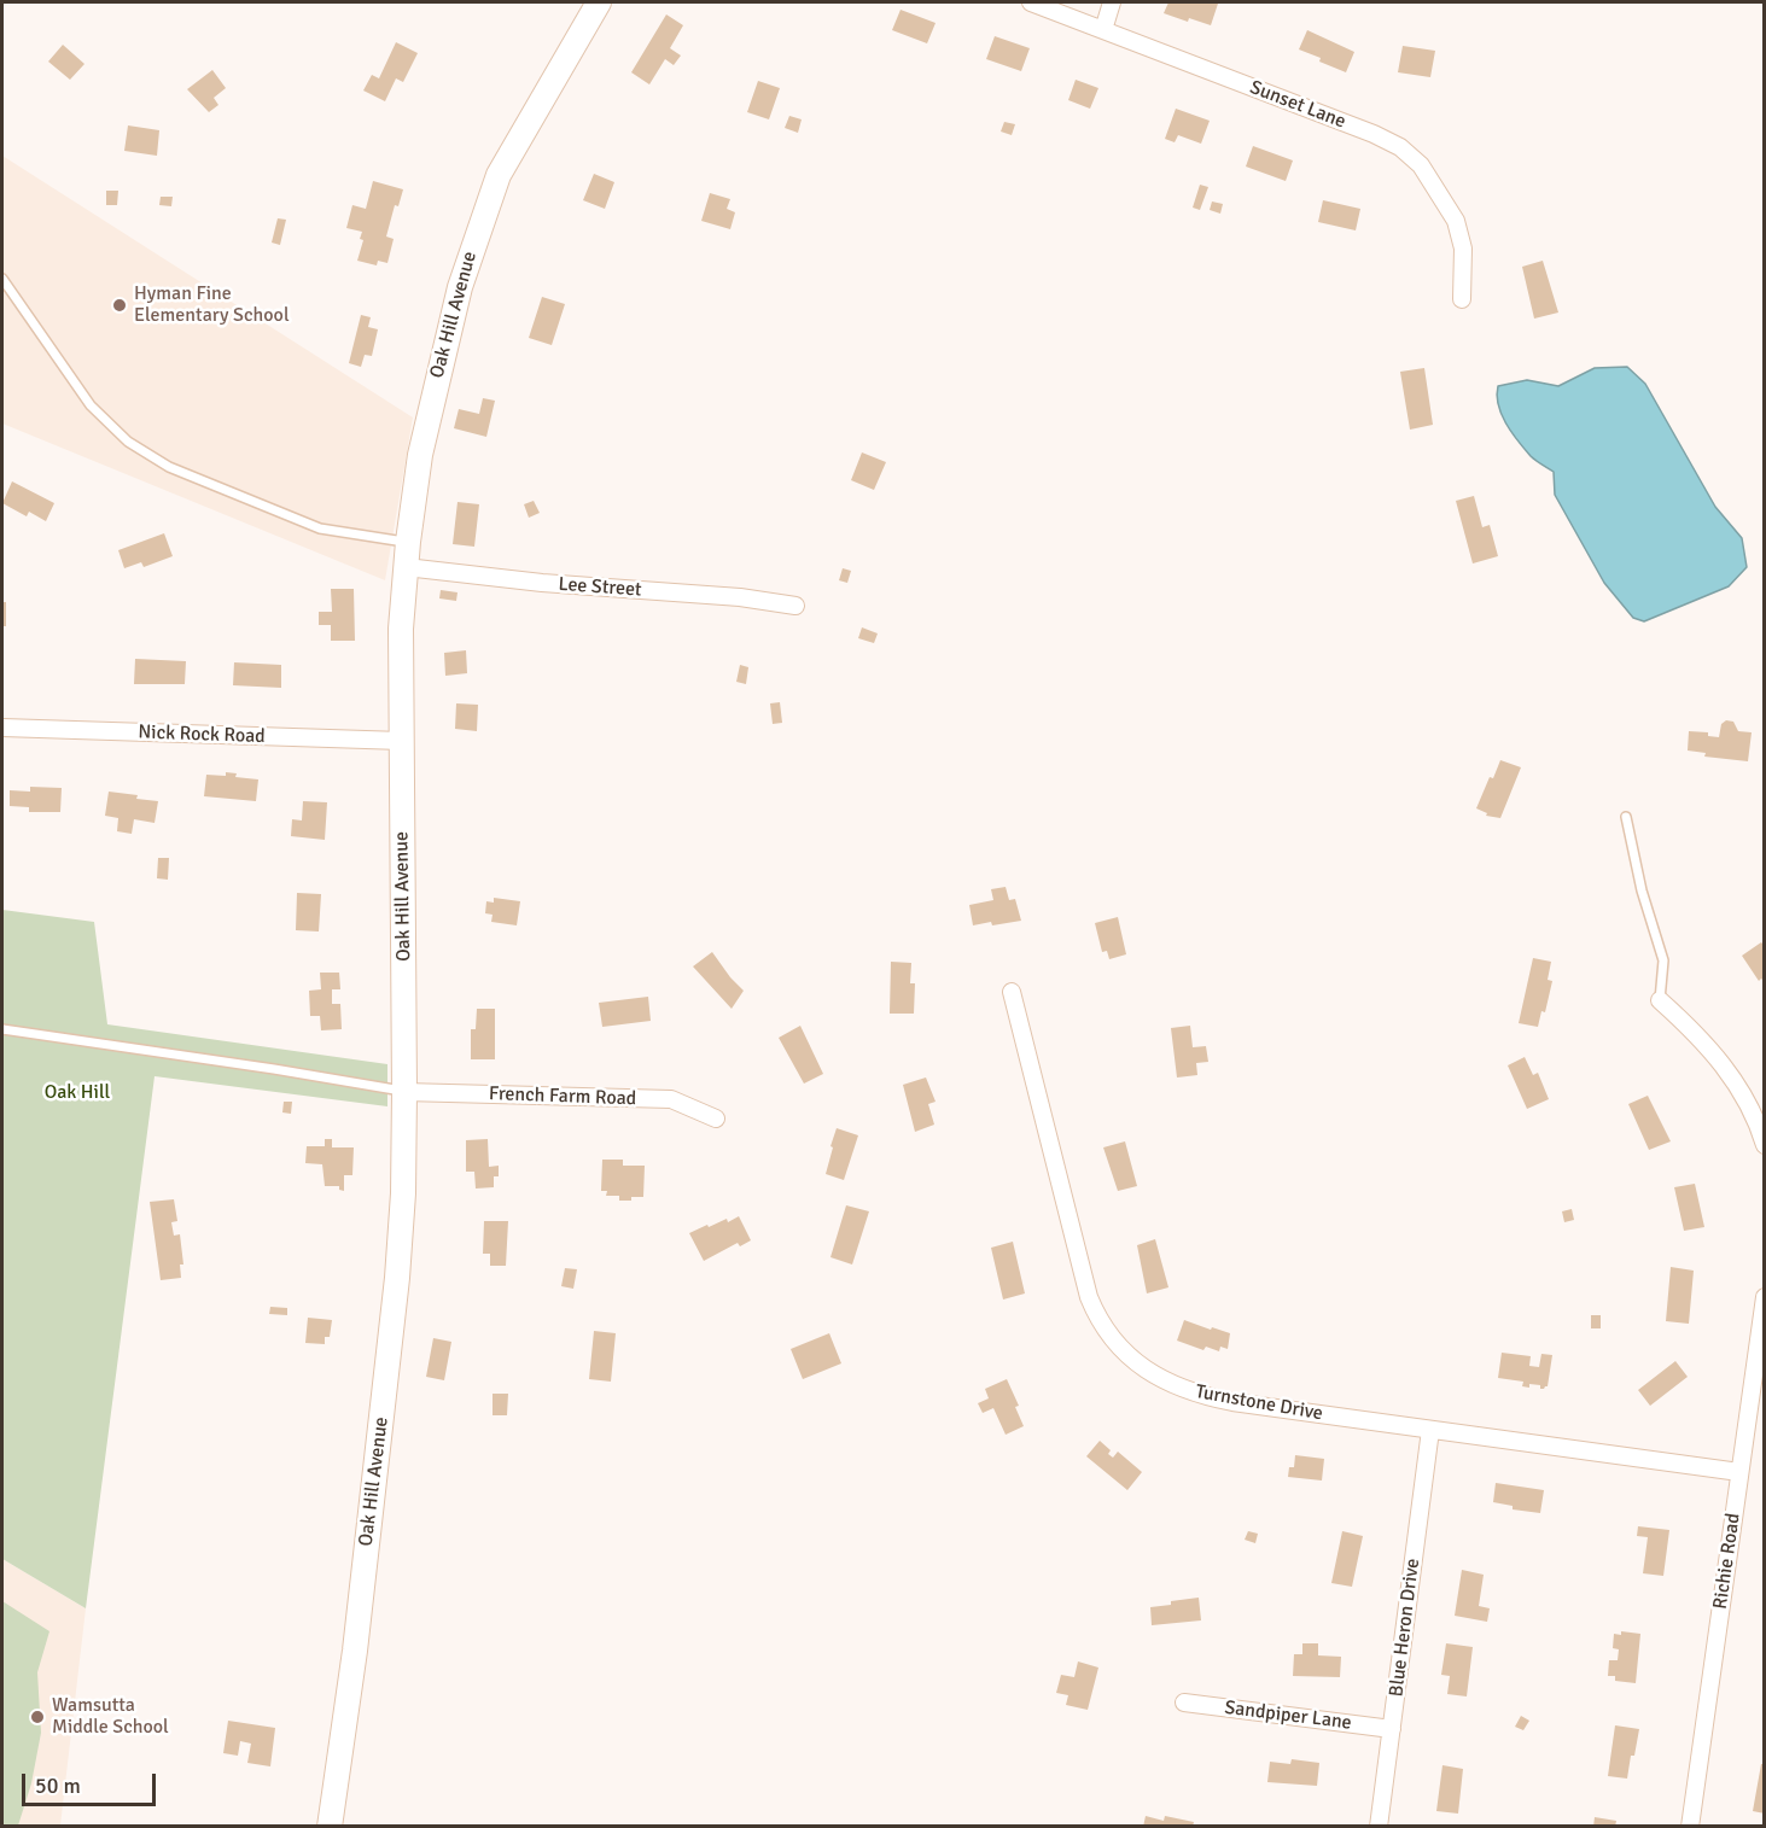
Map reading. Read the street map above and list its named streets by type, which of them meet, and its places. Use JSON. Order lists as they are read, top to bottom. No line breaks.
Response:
{"streets":{"main road":["Oak Hill Avenue"],"street":["Sunset Lane","Lee Street","Nick Rock Road","French Farm Road","Turnstone Drive","Richie Road","Blue Heron Drive","Sandpiper Lane"]},"crossings":[["Oak Hill Avenue","Lee Street"],["Oak Hill Avenue","Nick Rock Road"],["Oak Hill Avenue","French Farm Road"],["Turnstone Drive","Richie Road"],["Turnstone Drive","Blue Heron Drive"],["Blue Heron Drive","Sandpiper Lane"]],"parks":["Oak Hill"],"places":["Hyman Fine Elementary School","Wamsutta Middle School"],"scale_bar":"50 m"}
